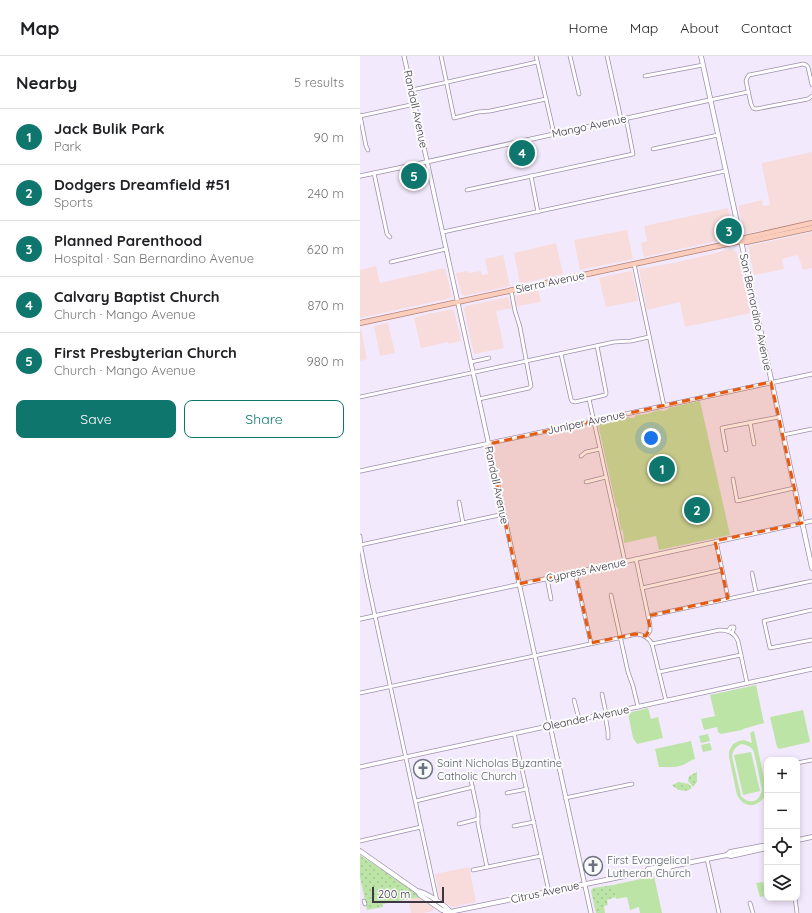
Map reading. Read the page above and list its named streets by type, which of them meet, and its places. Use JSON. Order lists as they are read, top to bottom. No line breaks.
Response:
{"streets":{"main road":["Sierra Avenue","San Bernardino Avenue","Citrus Avenue"],"street":["Randall Avenue","Mango Avenue","Juniper Avenue","Cypress Avenue","Oleander Avenue"]},"crossings":[["Randall Avenue","Mango Avenue"],["Randall Avenue","Sierra Avenue"],["Randall Avenue","Juniper Avenue"],["Randall Avenue","Cypress Avenue"],["Randall Avenue","Oleander Avenue"],["Randall Avenue","Citrus Avenue"],["Mango Avenue","San Bernardino Avenue"],["Sierra Avenue","San Bernardino Avenue"],["San Bernardino Avenue","Juniper Avenue"],["San Bernardino Avenue","Cypress Avenue"]],"places":{"church":["Saint Nicholas Byzantine Catholic Church","First Evangelical Lutheran Church"]},"scale_bar":"200 m","page":{"header":"Map","nav":["Home","Map","About","Contact"],"heading":["Nearby","5 results"],"list":[{"mark":"1","name":"Jack Bulik Park","note":"Park","value":"90 m"},{"mark":"2","name":"Dodgers Dreamfield #51","note":"Sports","value":"240 m"},{"mark":"3","name":"Planned Parenthood","note":"Hospital · San Bernardino Avenue","value":"620 m"},{"mark":"4","name":"Calvary Baptist Church","note":"Church · Mango Avenue","value":"870 m"},{"mark":"5","name":"First Presbyterian Church","note":"Church · Mango Avenue","value":"980 m"}],"pins":["4","5","3","1","2"],"buttons":["Save","Share"],"map_buttons":["+","−"],"scale":"200 m"}}
